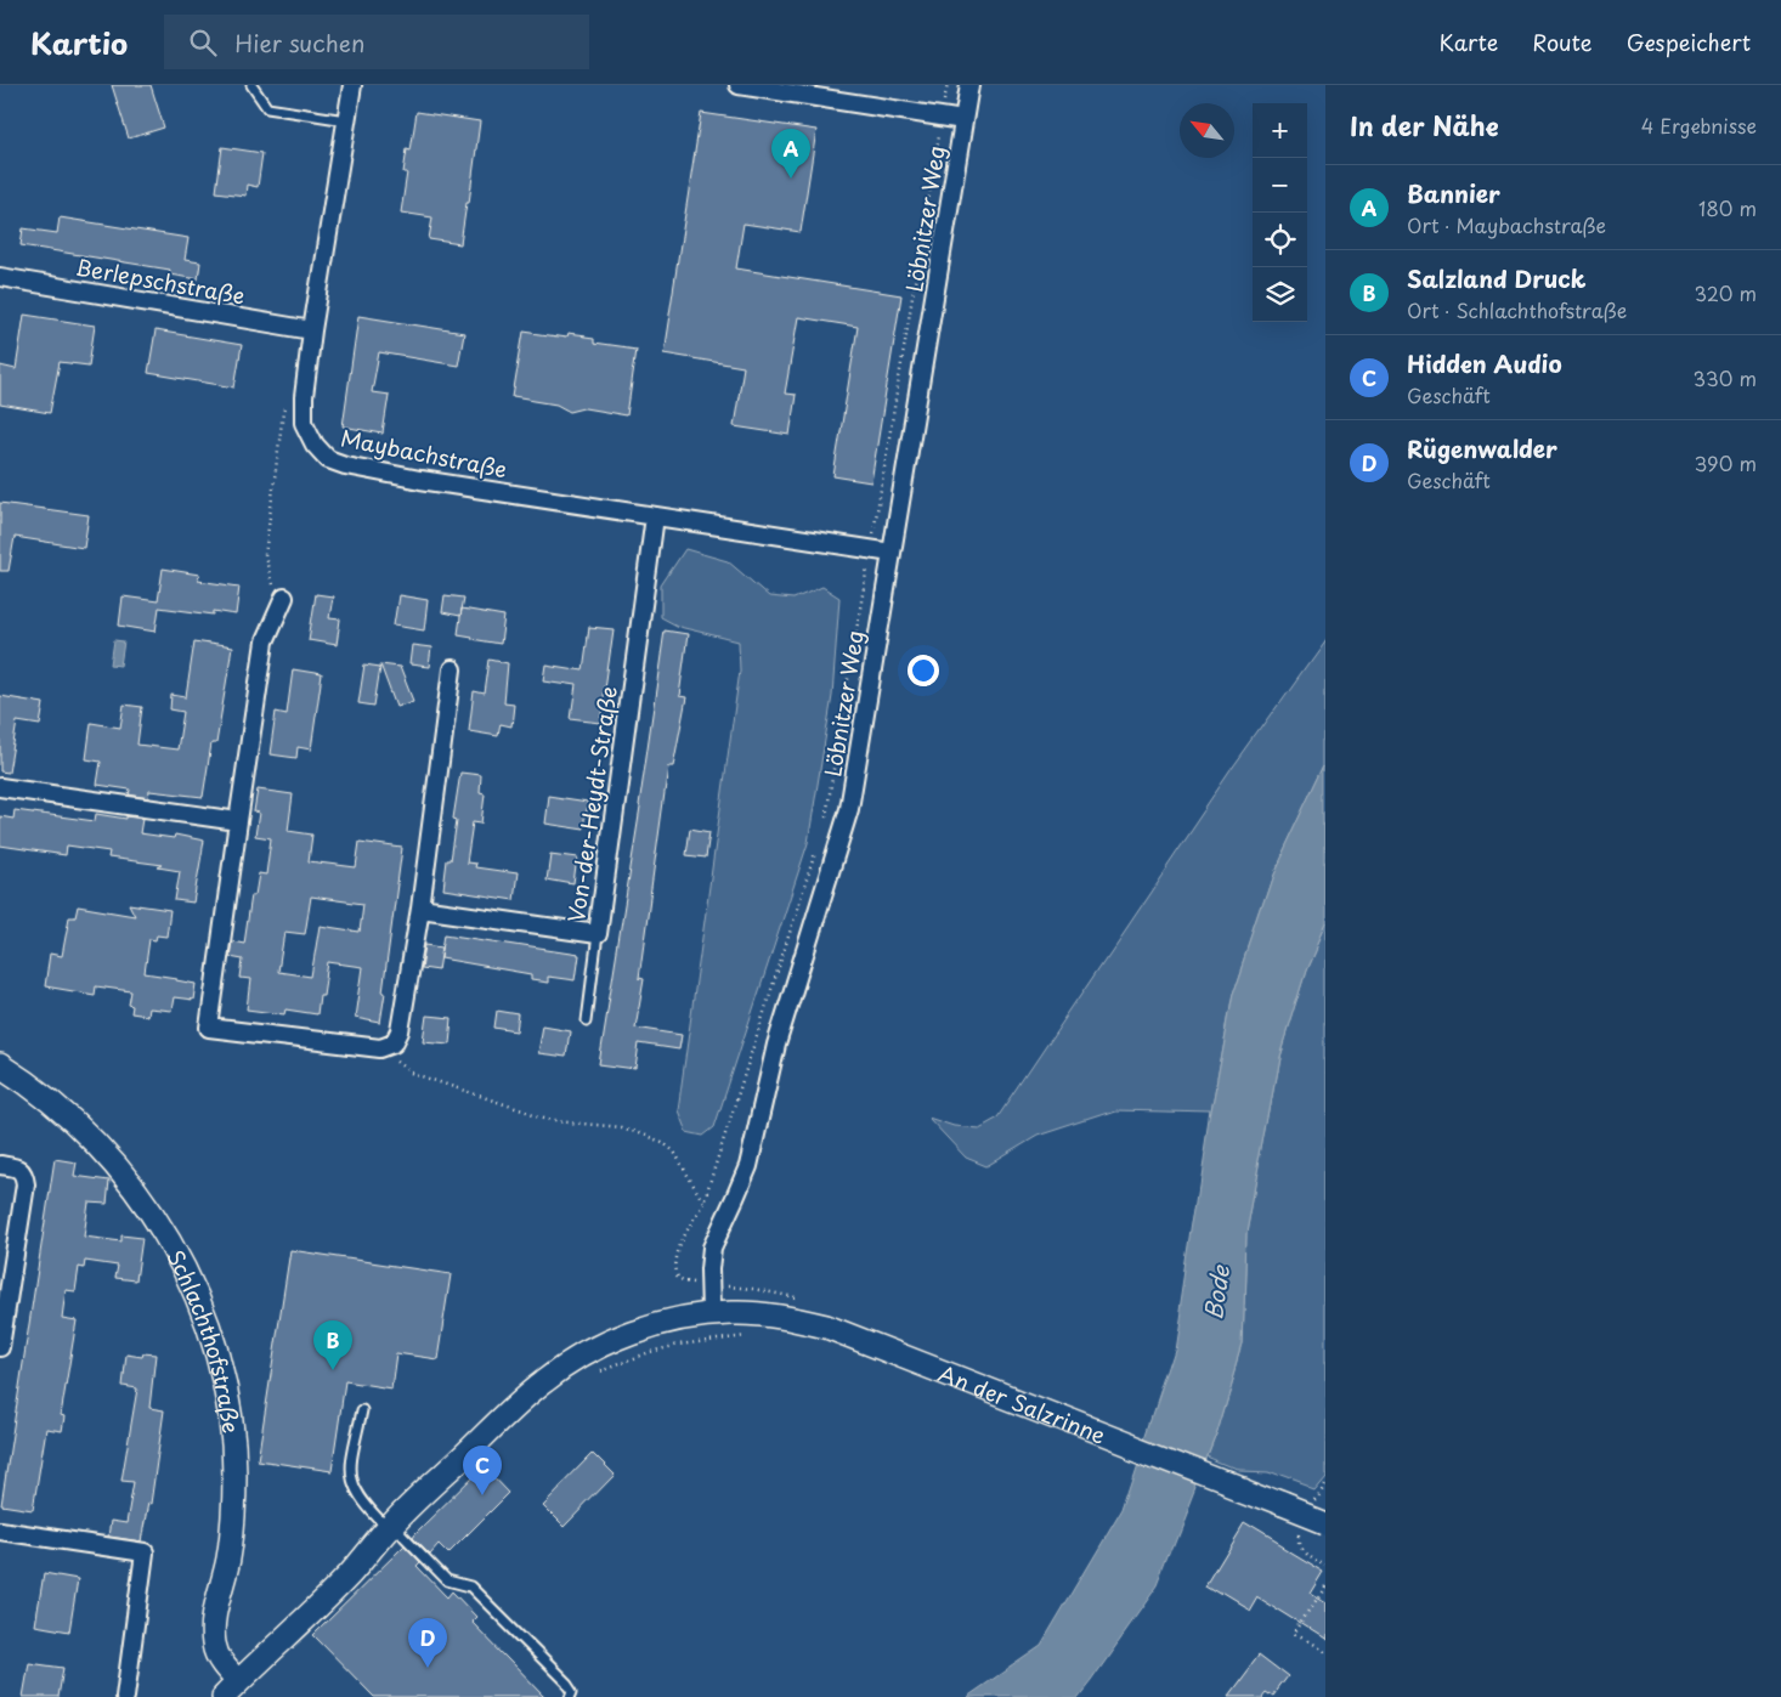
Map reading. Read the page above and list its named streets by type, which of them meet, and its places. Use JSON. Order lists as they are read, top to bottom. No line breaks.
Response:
{"streets":{"street":["Löbnitzer Weg","Berlepschstraße","Maybachstraße","Von-der-Heydt-Straße","Schlachthofstraße","An der Salzrinne"]},"crossings":[["Löbnitzer Weg","Maybachstraße"],["Löbnitzer Weg","Schlachthofstraße"],["Löbnitzer Weg","An der Salzrinne"],["Berlepschstraße","Maybachstraße"],["Maybachstraße","Von-der-Heydt-Straße"],["Schlachthofstraße","An der Salzrinne"]],"water":["Bode"],"north":"top left","page":{"header":"Kartio","search":"Hier suchen","nav":["Karte","Route","Gespeichert"],"heading":["In der Nähe","4 Ergebnisse"],"map_buttons":["+","−"],"pins":["A","B","C","D"],"list":[{"mark":"A","name":"Bannier","note":"Ort · Maybachstraße","value":"180 m"},{"mark":"B","name":"Salzland Druck","note":"Ort · Schlachthofstraße","value":"320 m"},{"mark":"C","name":"Hidden Audio","note":"Geschäft","value":"330 m"},{"mark":"D","name":"Rügenwalder","note":"Geschäft","value":"390 m"}]}}
